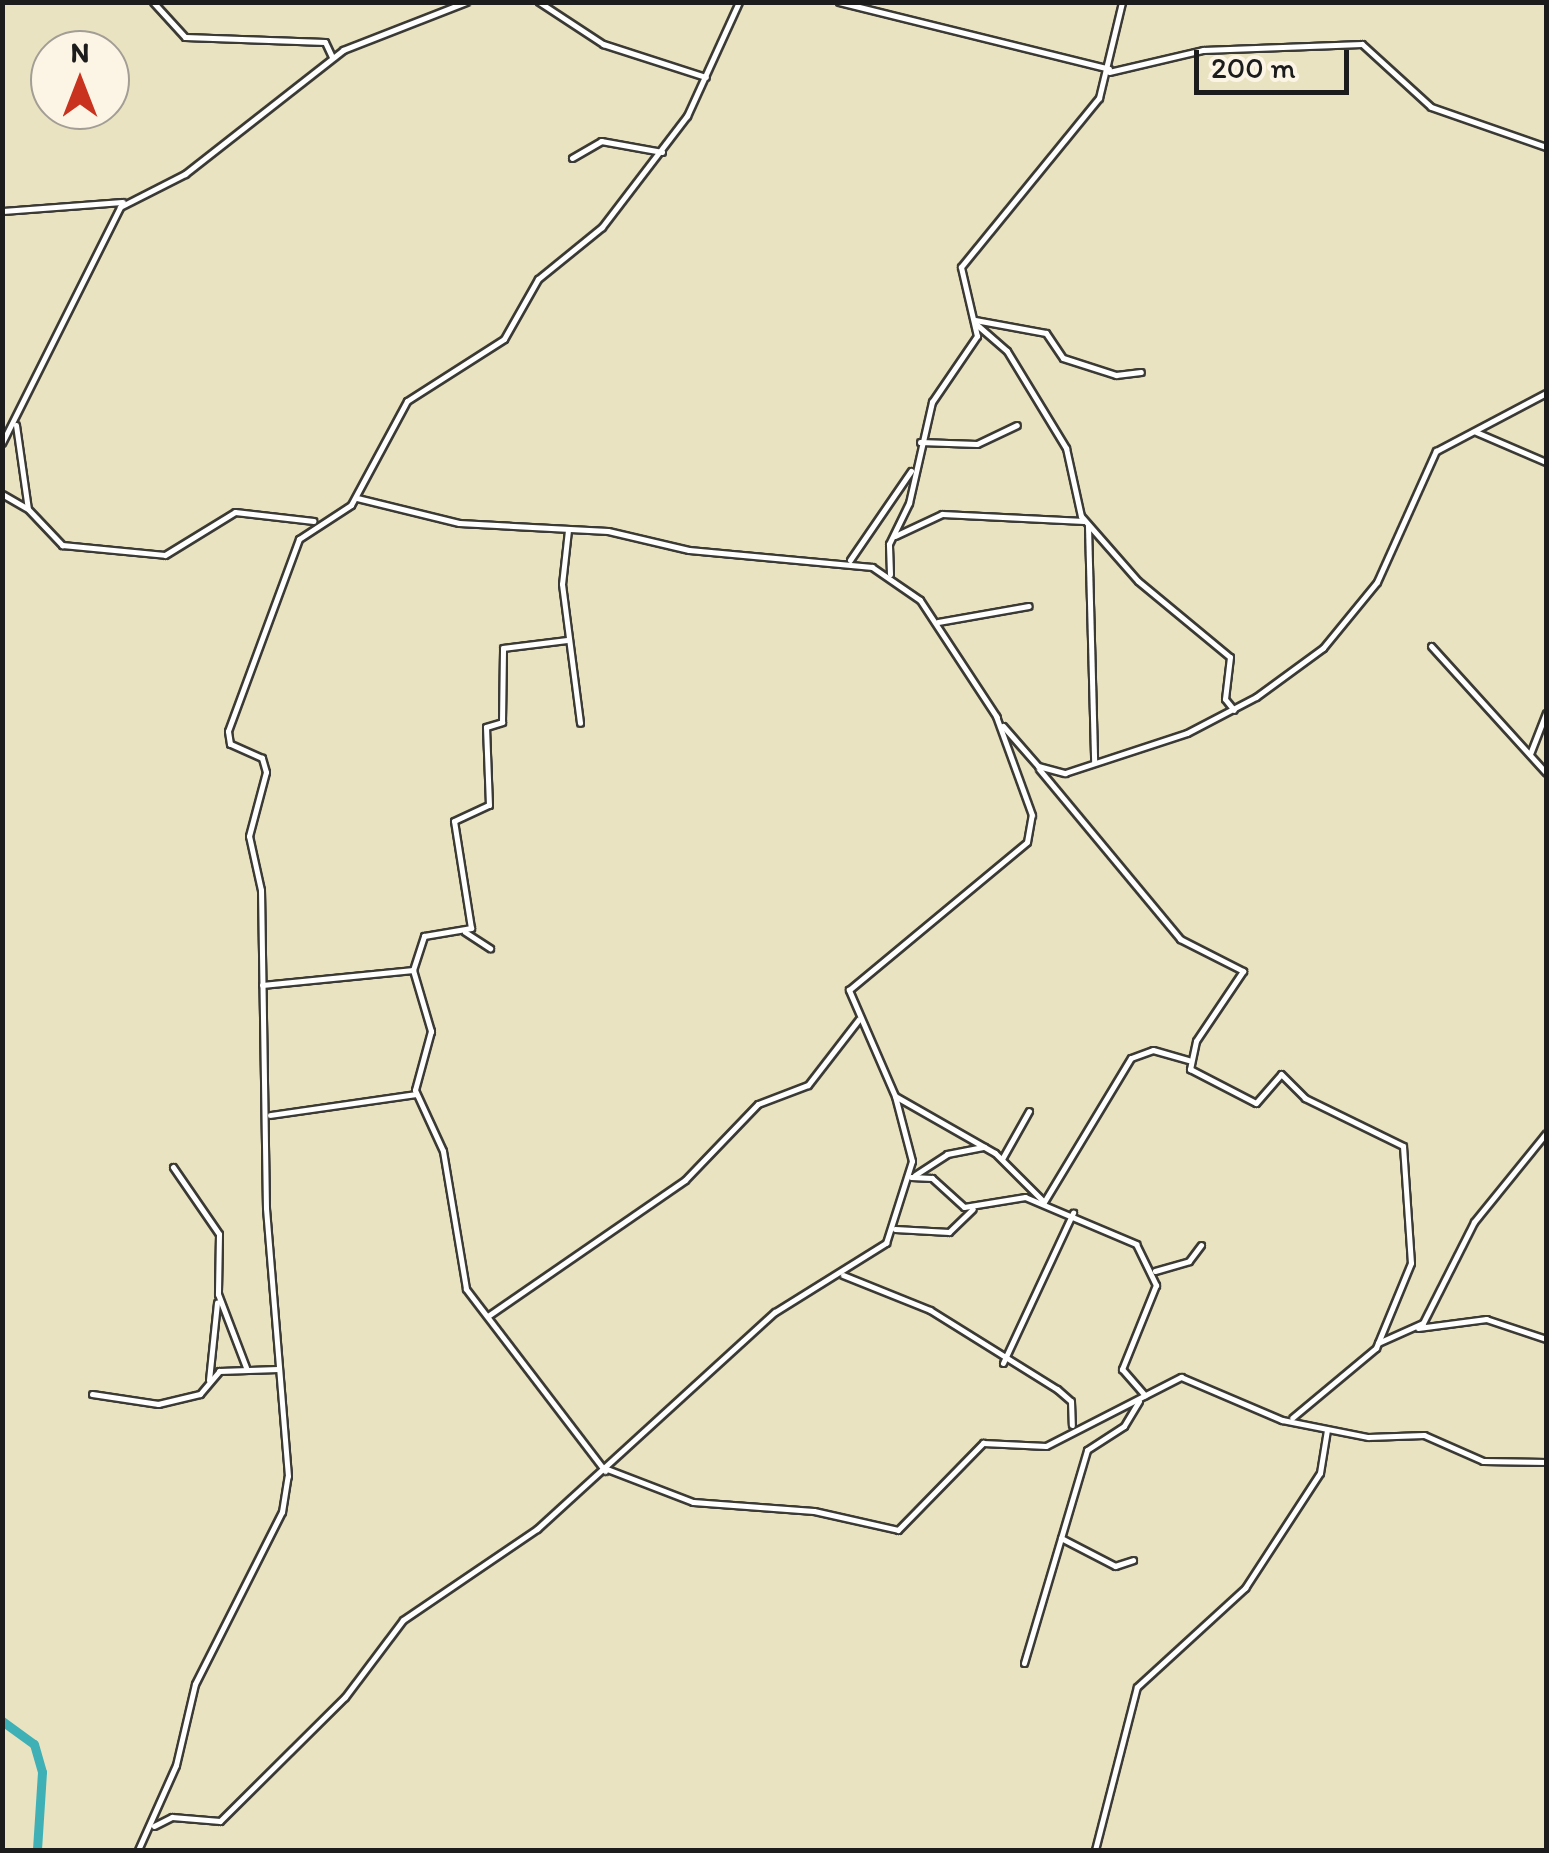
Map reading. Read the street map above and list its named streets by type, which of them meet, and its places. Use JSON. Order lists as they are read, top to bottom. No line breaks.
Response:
{"scale_bar":"200 m","north":"top"}
